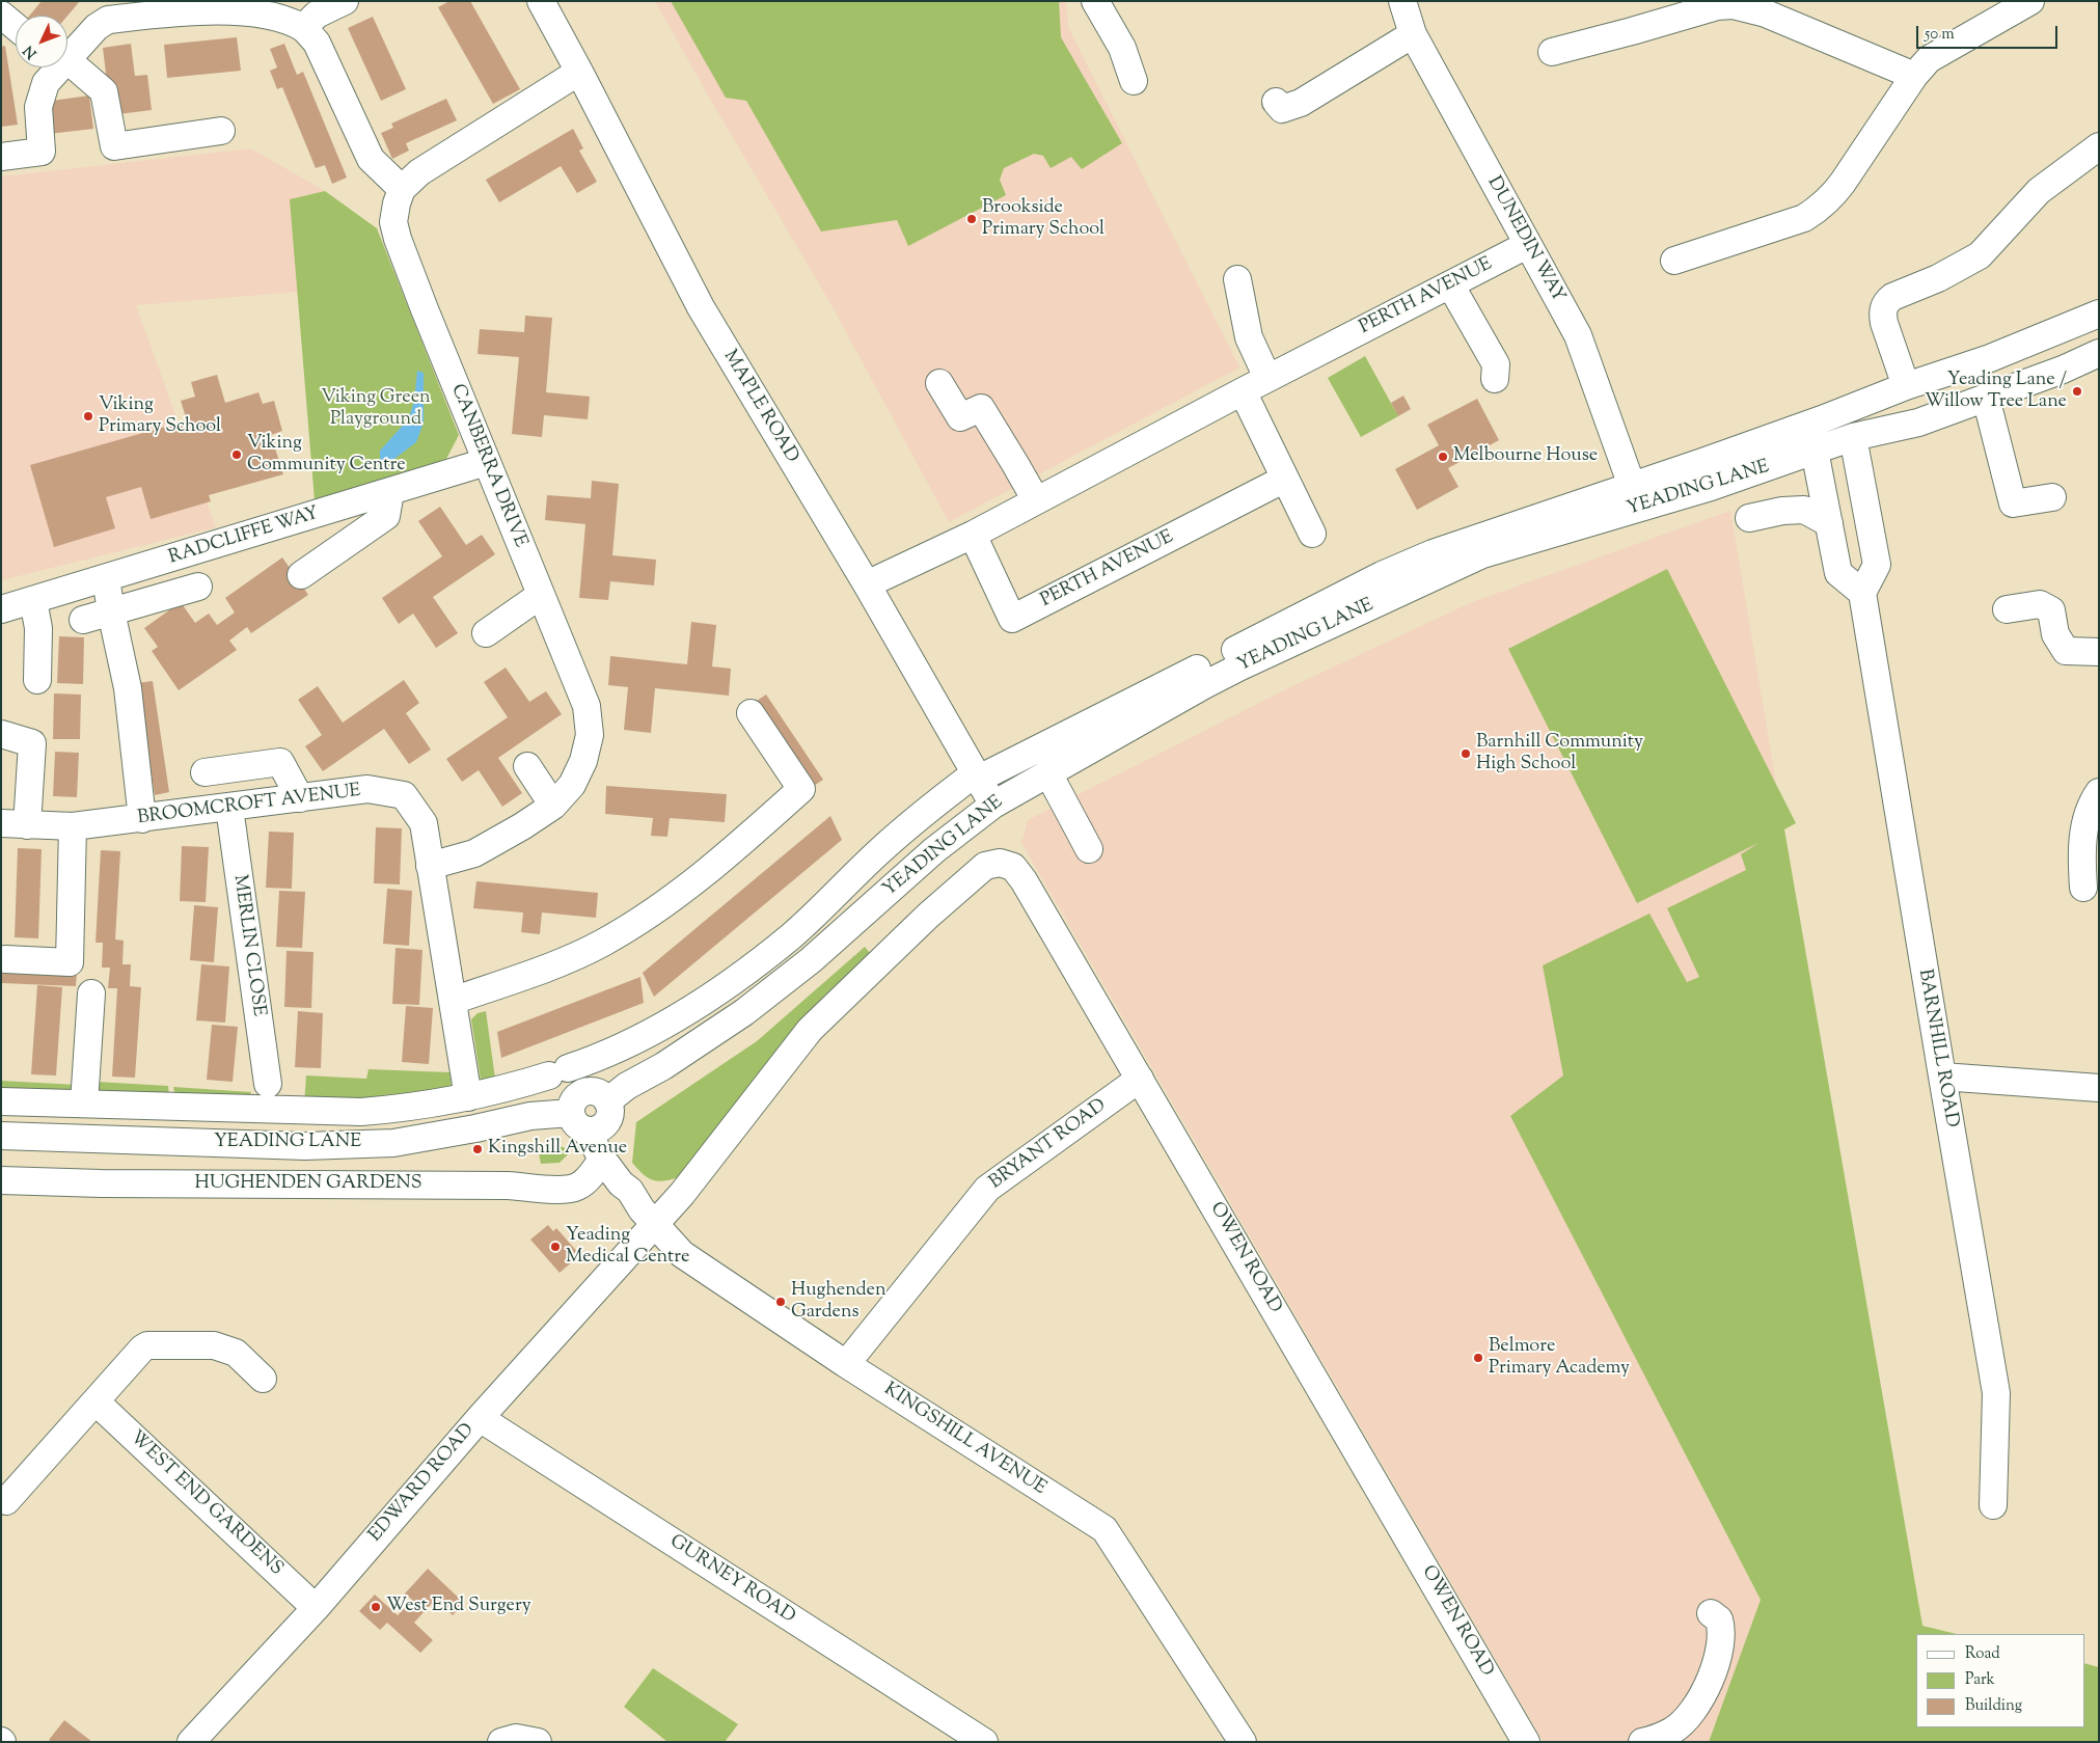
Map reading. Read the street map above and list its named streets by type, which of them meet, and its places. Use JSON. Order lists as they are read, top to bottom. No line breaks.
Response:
{"streets":{"street":["DUNEDIN WAY","PERTH AVENUE","MAPLE ROAD","CANBERRA DRIVE","YEADING LANE","RADCLIFFE WAY","BROOMCROFT AVENUE","MERLIN CLOSE","BARNHILL ROAD","BRYANT ROAD","HUGHENDEN GARDENS","OWEN ROAD","KINGSHILL AVENUE","EDWARD ROAD","WEST END GARDENS","GURNEY ROAD"]},"crossings":[["DUNEDIN WAY","PERTH AVENUE"],["PERTH AVENUE","MAPLE ROAD"],["MAPLE ROAD","YEADING LANE"],["CANBERRA DRIVE","RADCLIFFE WAY"],["CANBERRA DRIVE","BROOMCROFT AVENUE"],["YEADING LANE","KINGSHILL AVENUE"],["BROOMCROFT AVENUE","MERLIN CLOSE"],["BRYANT ROAD","OWEN ROAD"],["BRYANT ROAD","KINGSHILL AVENUE"],["HUGHENDEN GARDENS","KINGSHILL AVENUE"],["OWEN ROAD","KINGSHILL AVENUE"],["OWEN ROAD","EDWARD ROAD"],["KINGSHILL AVENUE","EDWARD ROAD"],["EDWARD ROAD","WEST END GARDENS"],["EDWARD ROAD","GURNEY ROAD"]],"parks":["Viking Green Playground"],"places":["Brookside Primary School","Yeading Lane / Willow Tree Lane","Viking Primary School","Viking Community Centre","Melbourne House","Barnhill Community High School","Kingshill Avenue","Yeading Medical Centre","Hughenden Gardens","Belmore Primary Academy","West End Surgery"],"legend":["Road","Park","Building"],"scale_bar":"50 m","north":"bottom left"}
